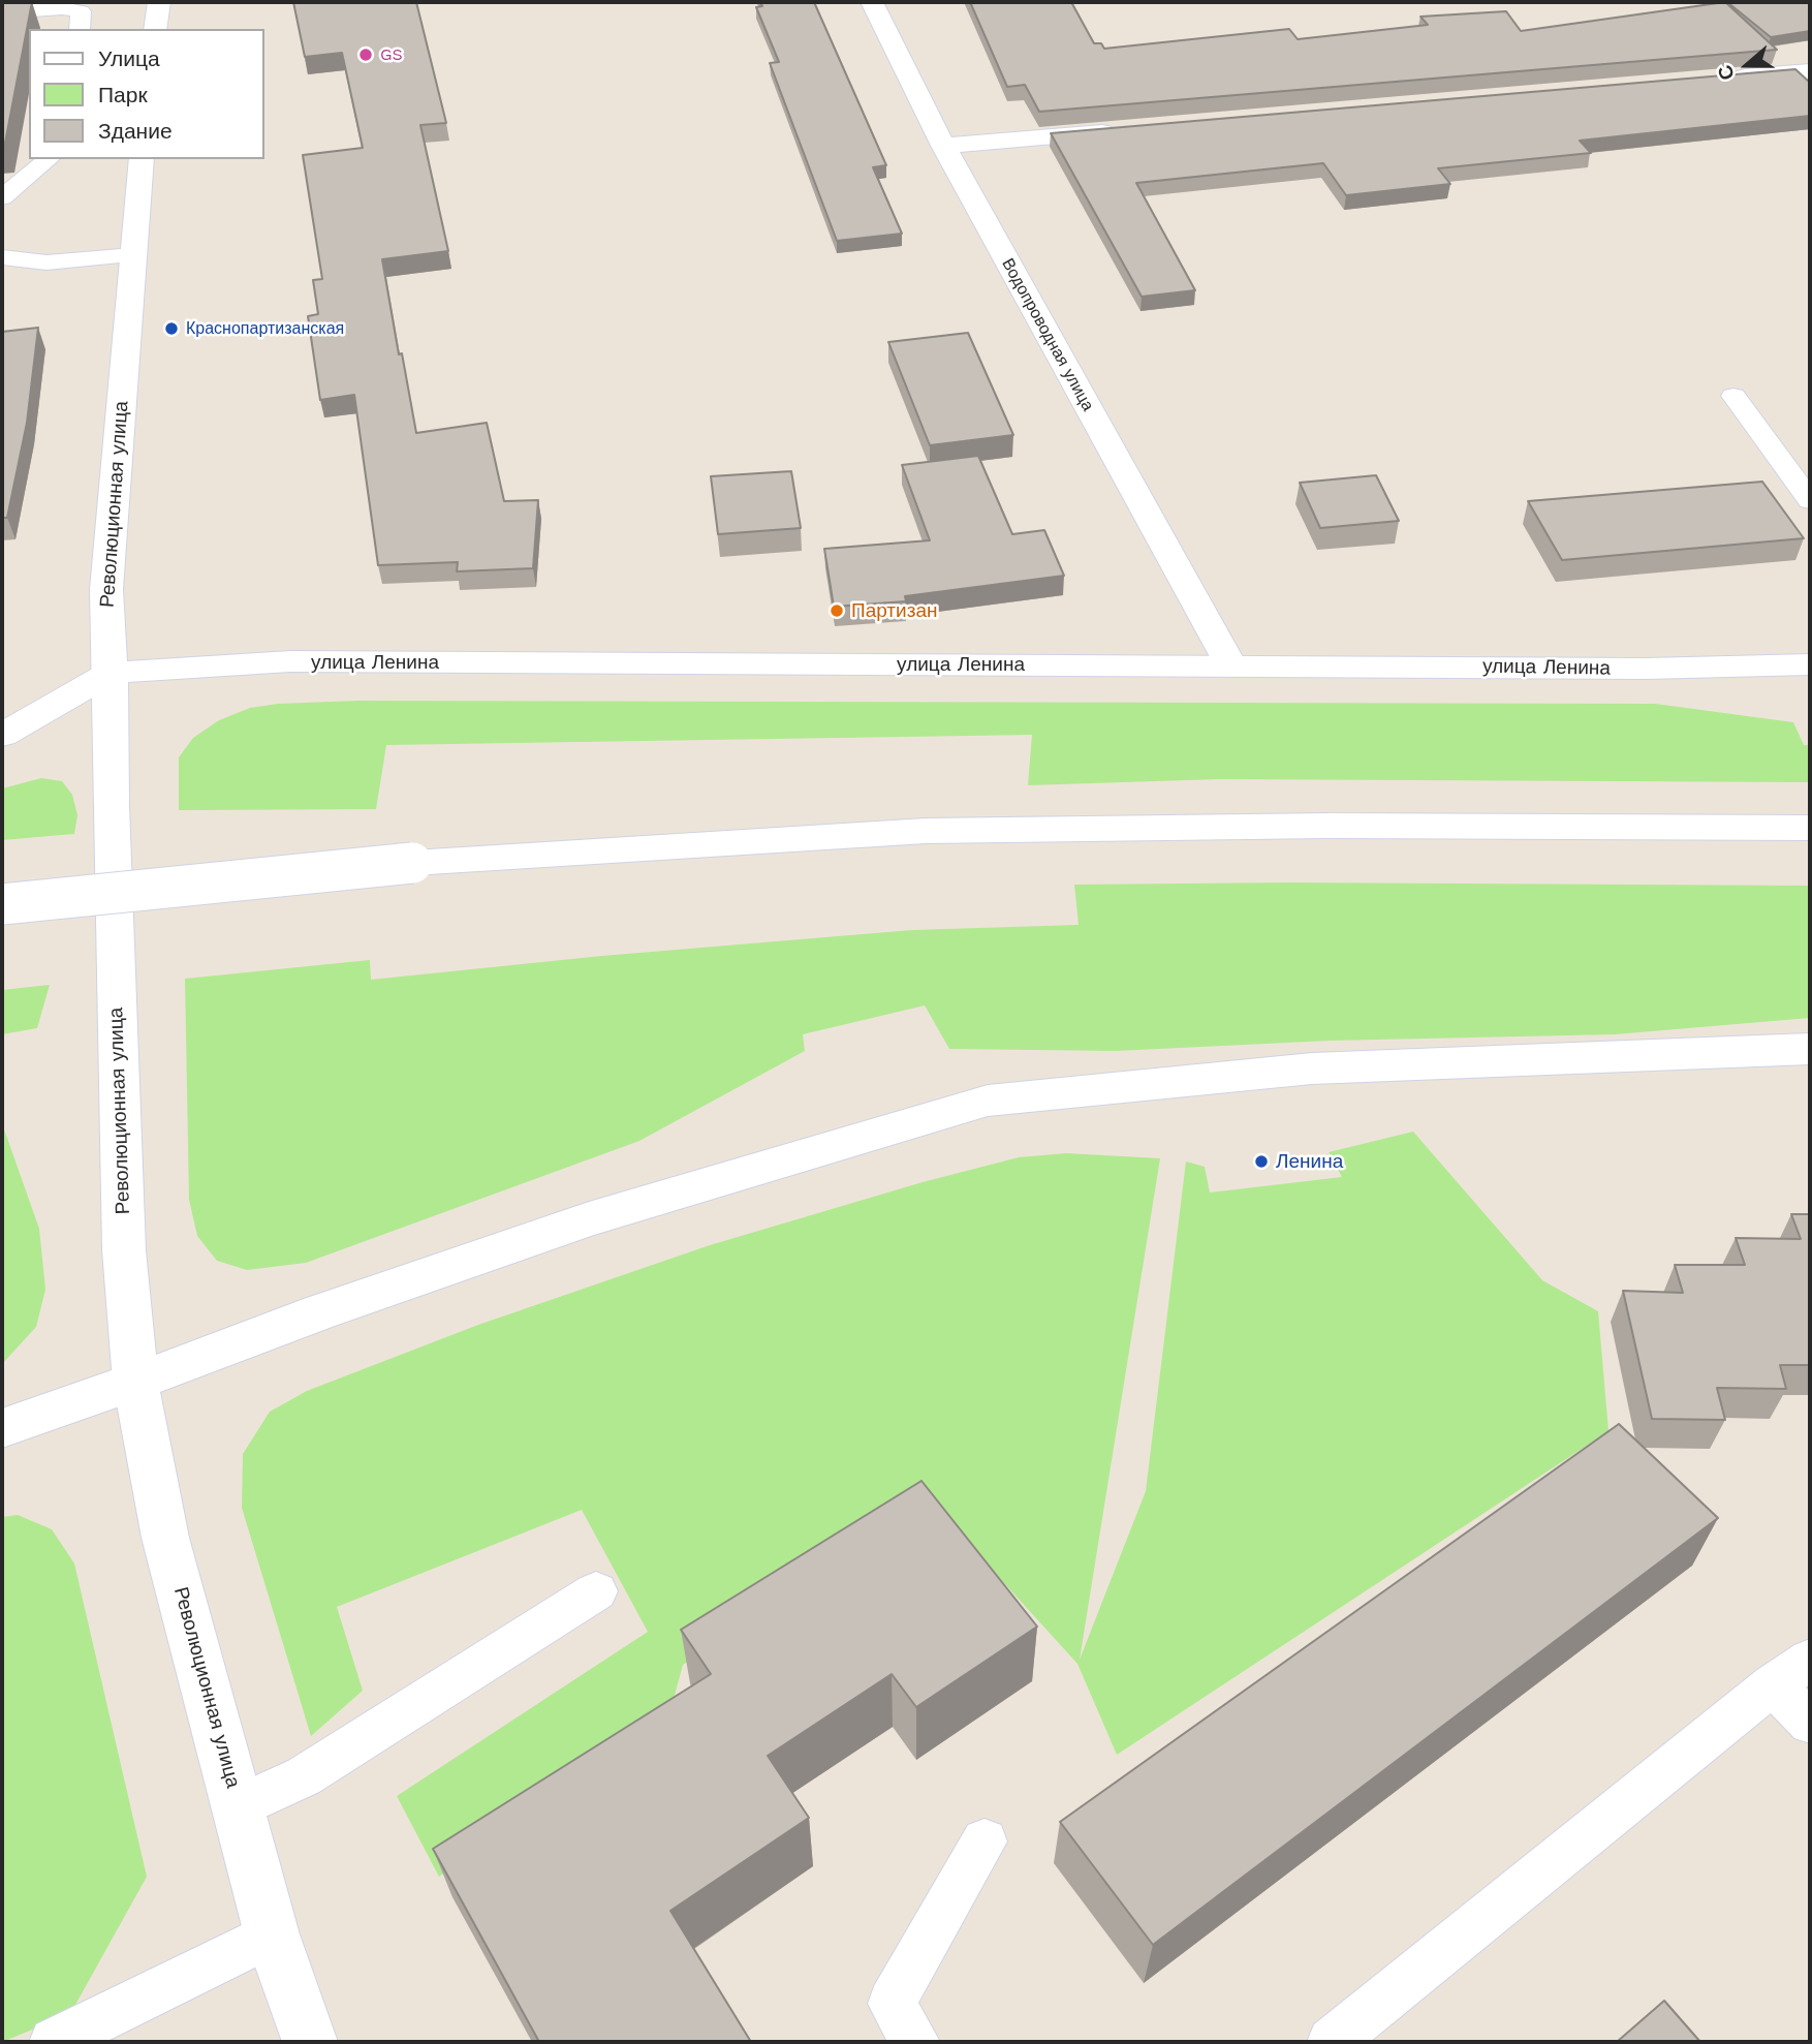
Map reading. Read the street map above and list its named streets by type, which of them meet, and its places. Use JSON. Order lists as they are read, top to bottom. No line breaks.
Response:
{"streets":{"main road":["Водопроводная улица","Революционная улица","улица Ленина"]},"crossings":[["Водопроводная улица","улица Ленина"],["Революционная улица","улица Ленина"]],"places":["GS","Краснопартизанская","Партизан","Ленина"],"legend":["Улица","Парк","Здание"],"north":"left"}
